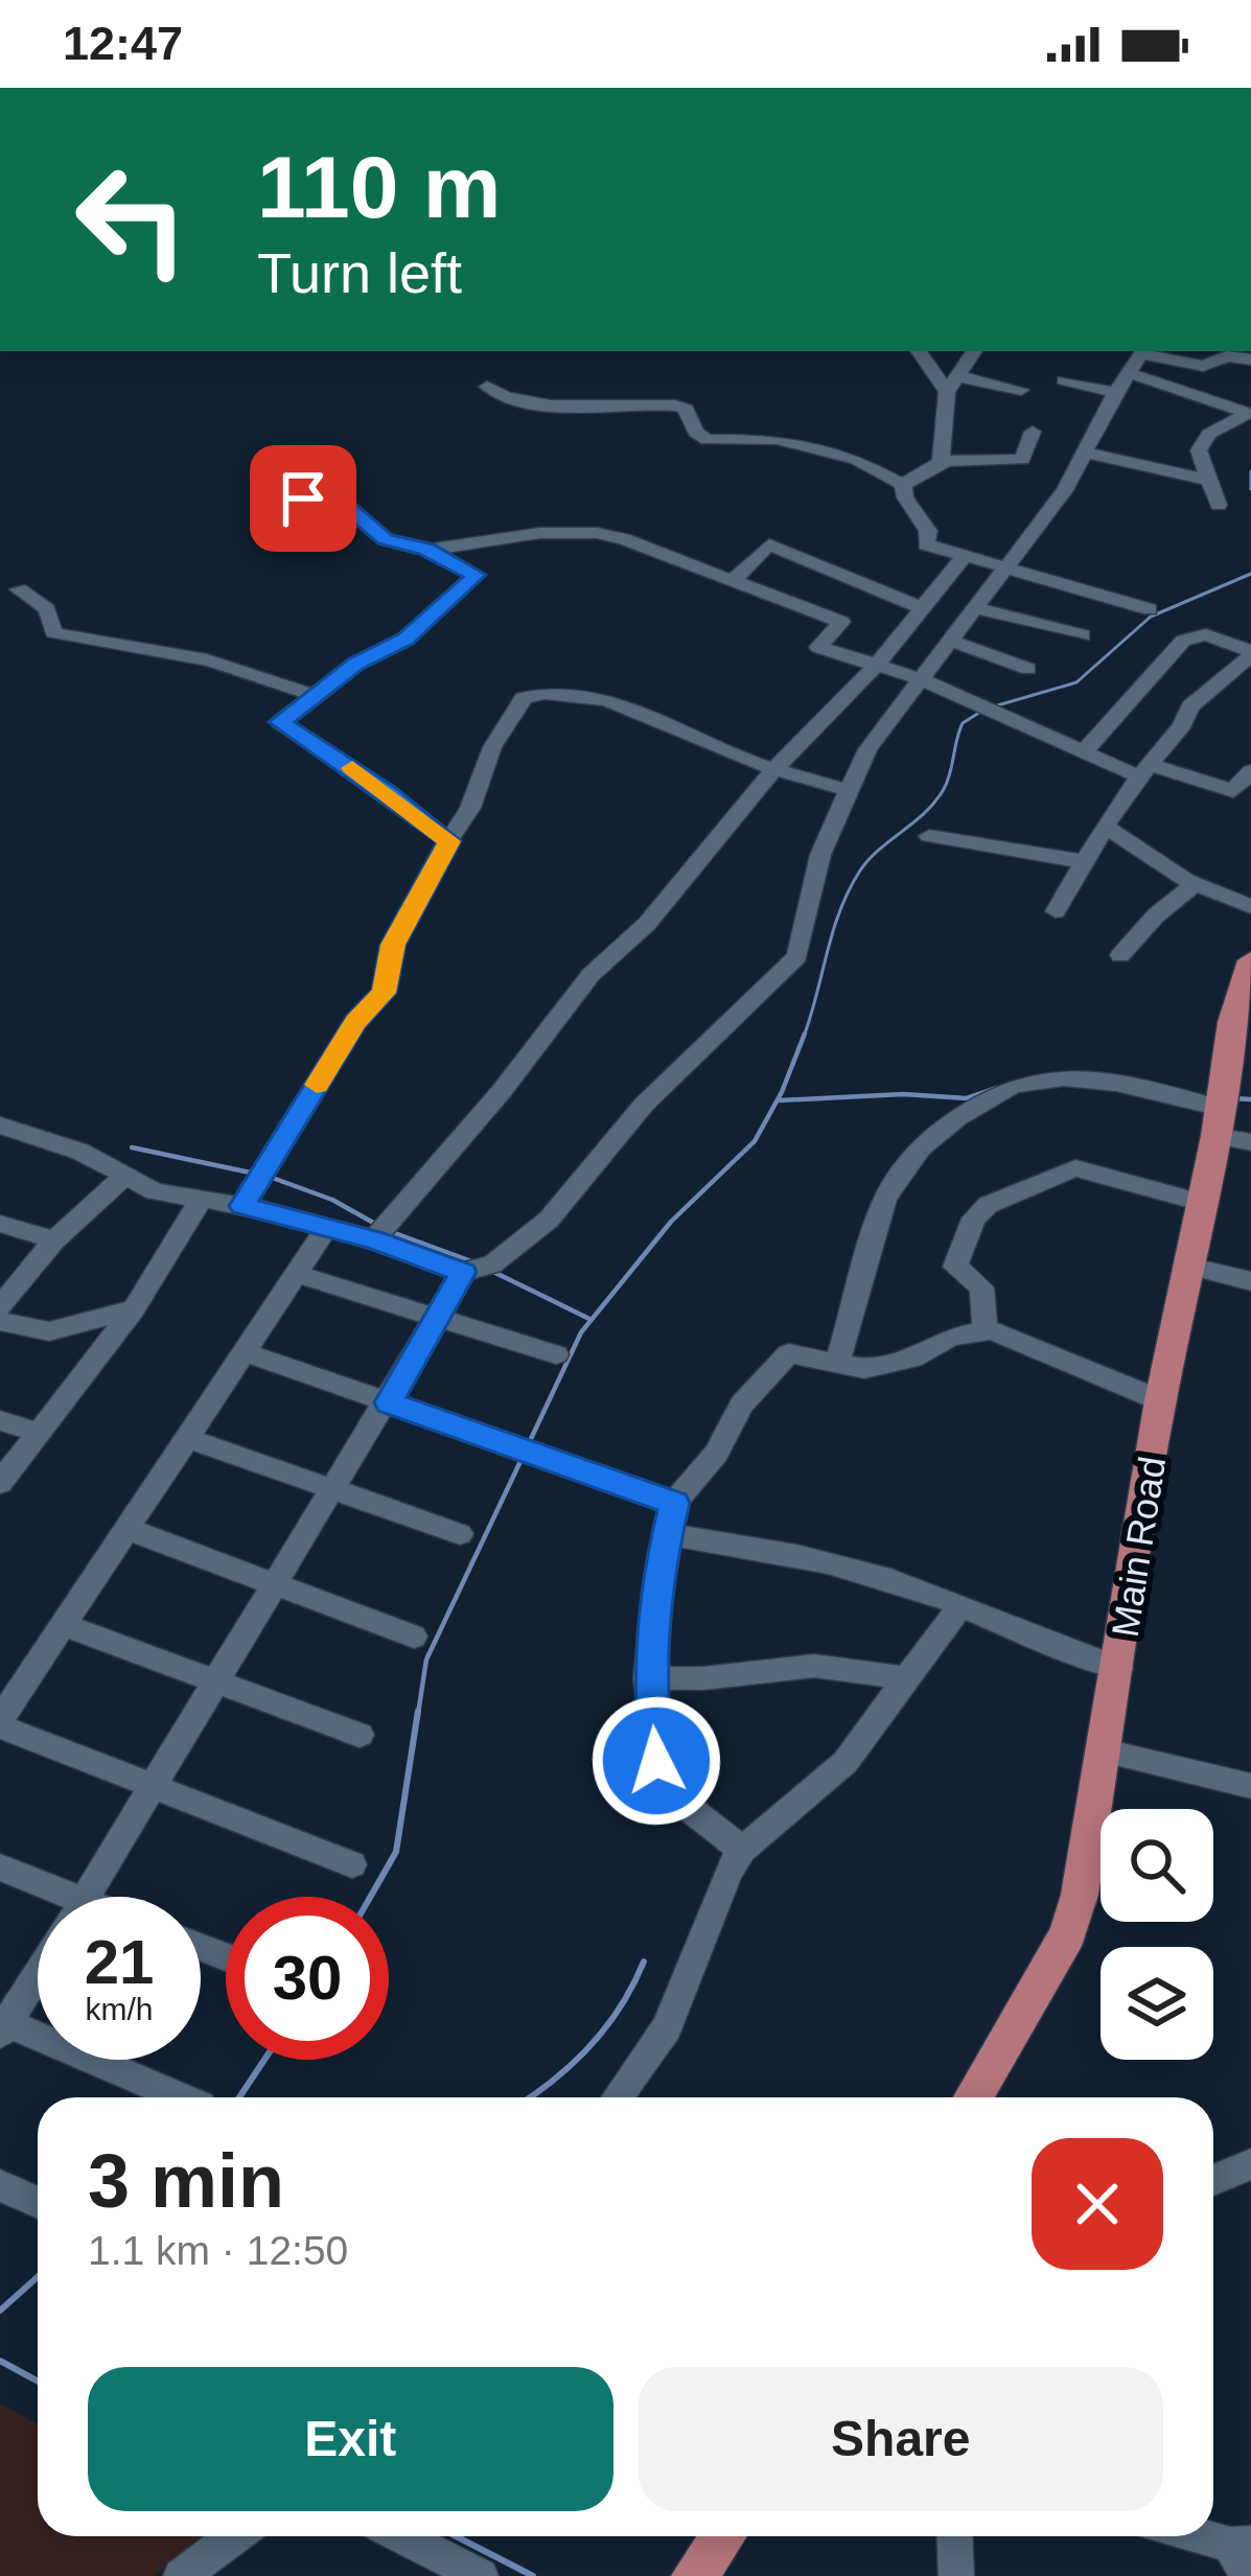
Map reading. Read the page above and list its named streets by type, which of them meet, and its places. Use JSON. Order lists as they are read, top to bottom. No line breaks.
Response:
{"streets":{"main road":["Main Road"]},"page":{"status":"12:47","turn":["110 m","Turn left"],"speed":"21 km/h","limit":"30","heading":["3 min","1.1 km · 12:50"],"buttons":["Exit","Share"]}}
